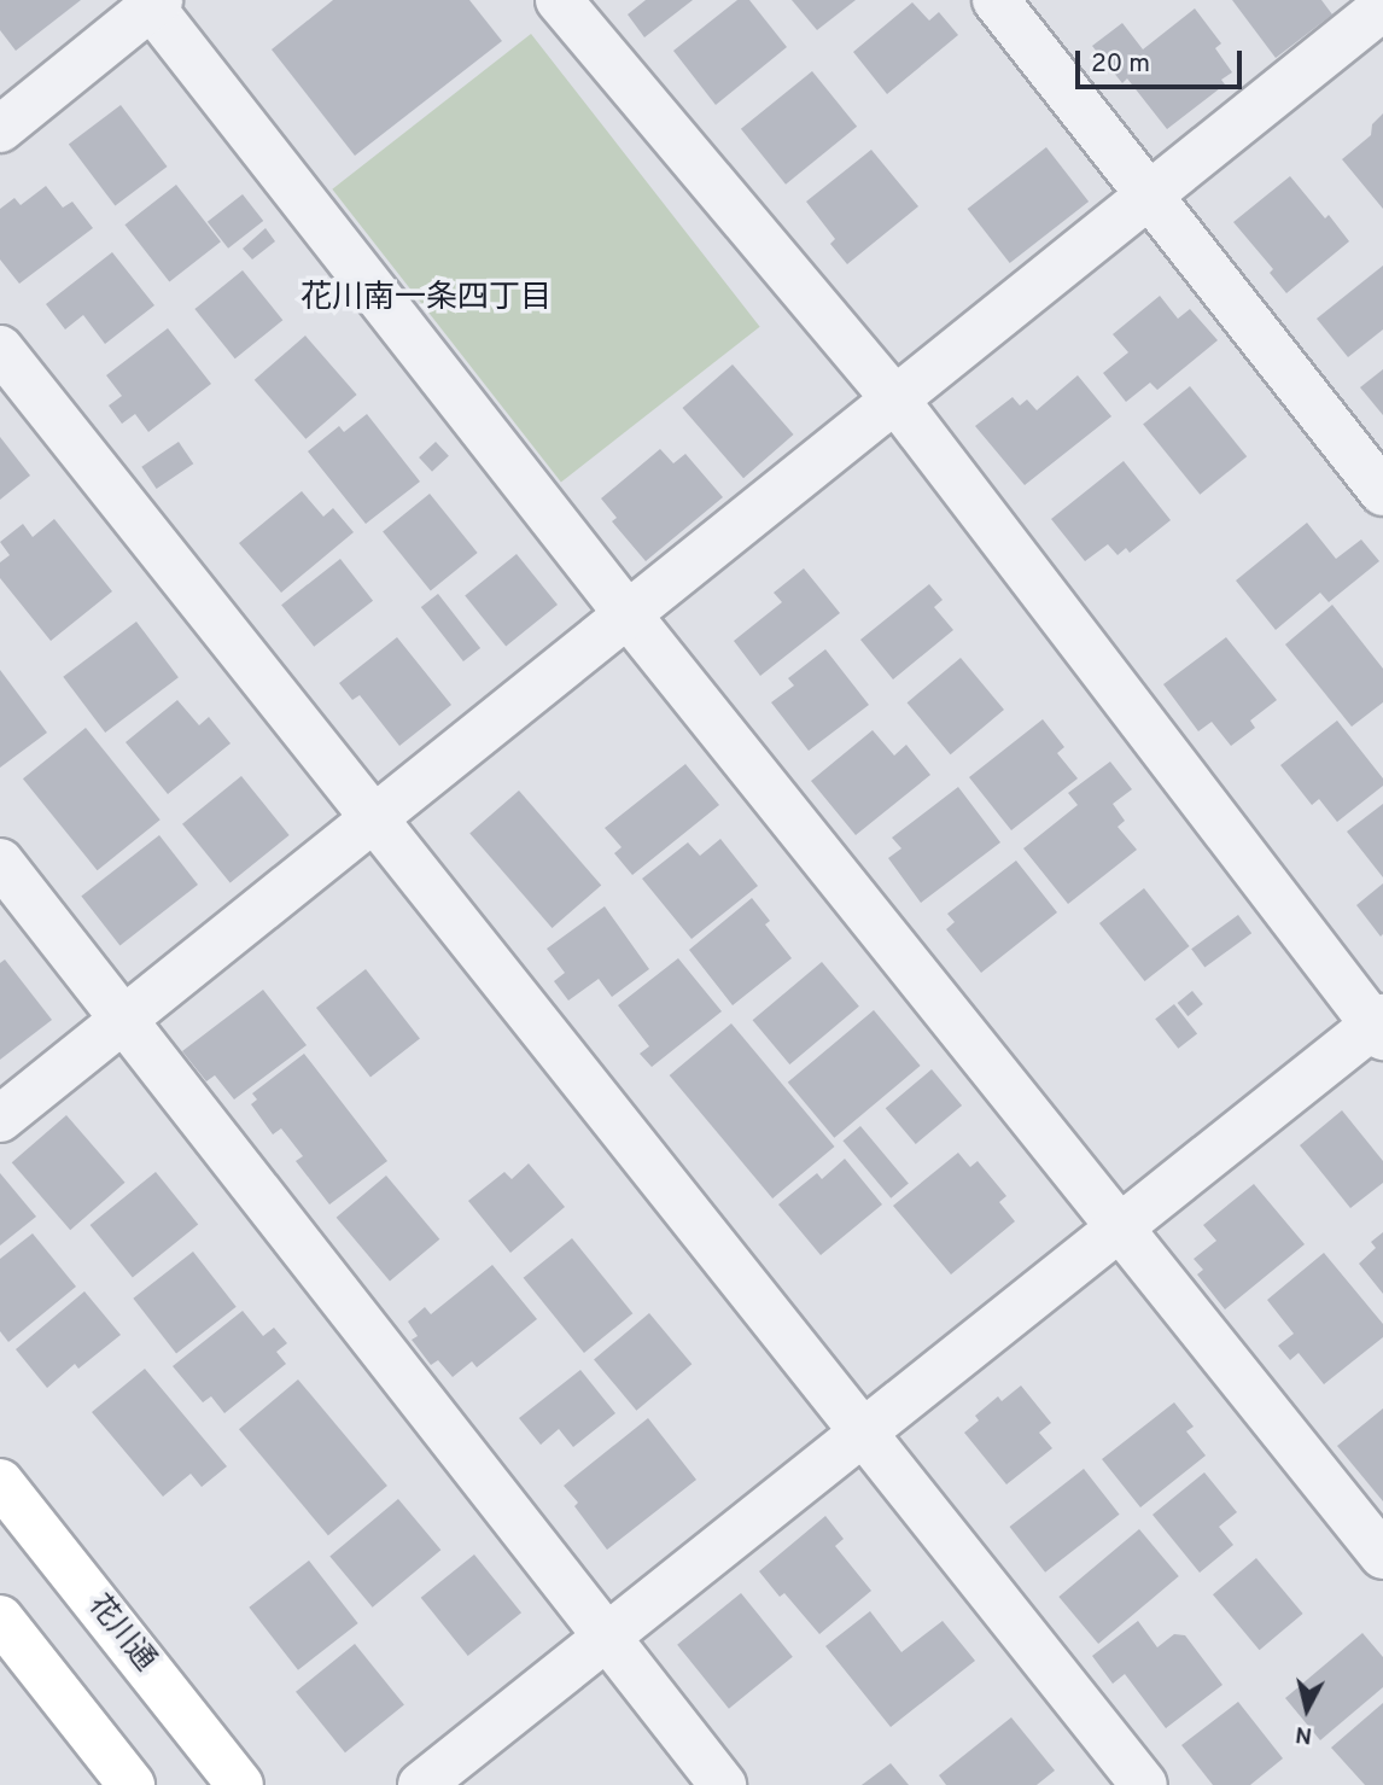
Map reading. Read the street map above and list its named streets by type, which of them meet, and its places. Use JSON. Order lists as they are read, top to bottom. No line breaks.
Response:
{"streets":{"street":["花川通"]},"districts":["花川南一条四丁目"],"scale_bar":"20 m","north":"bottom"}
